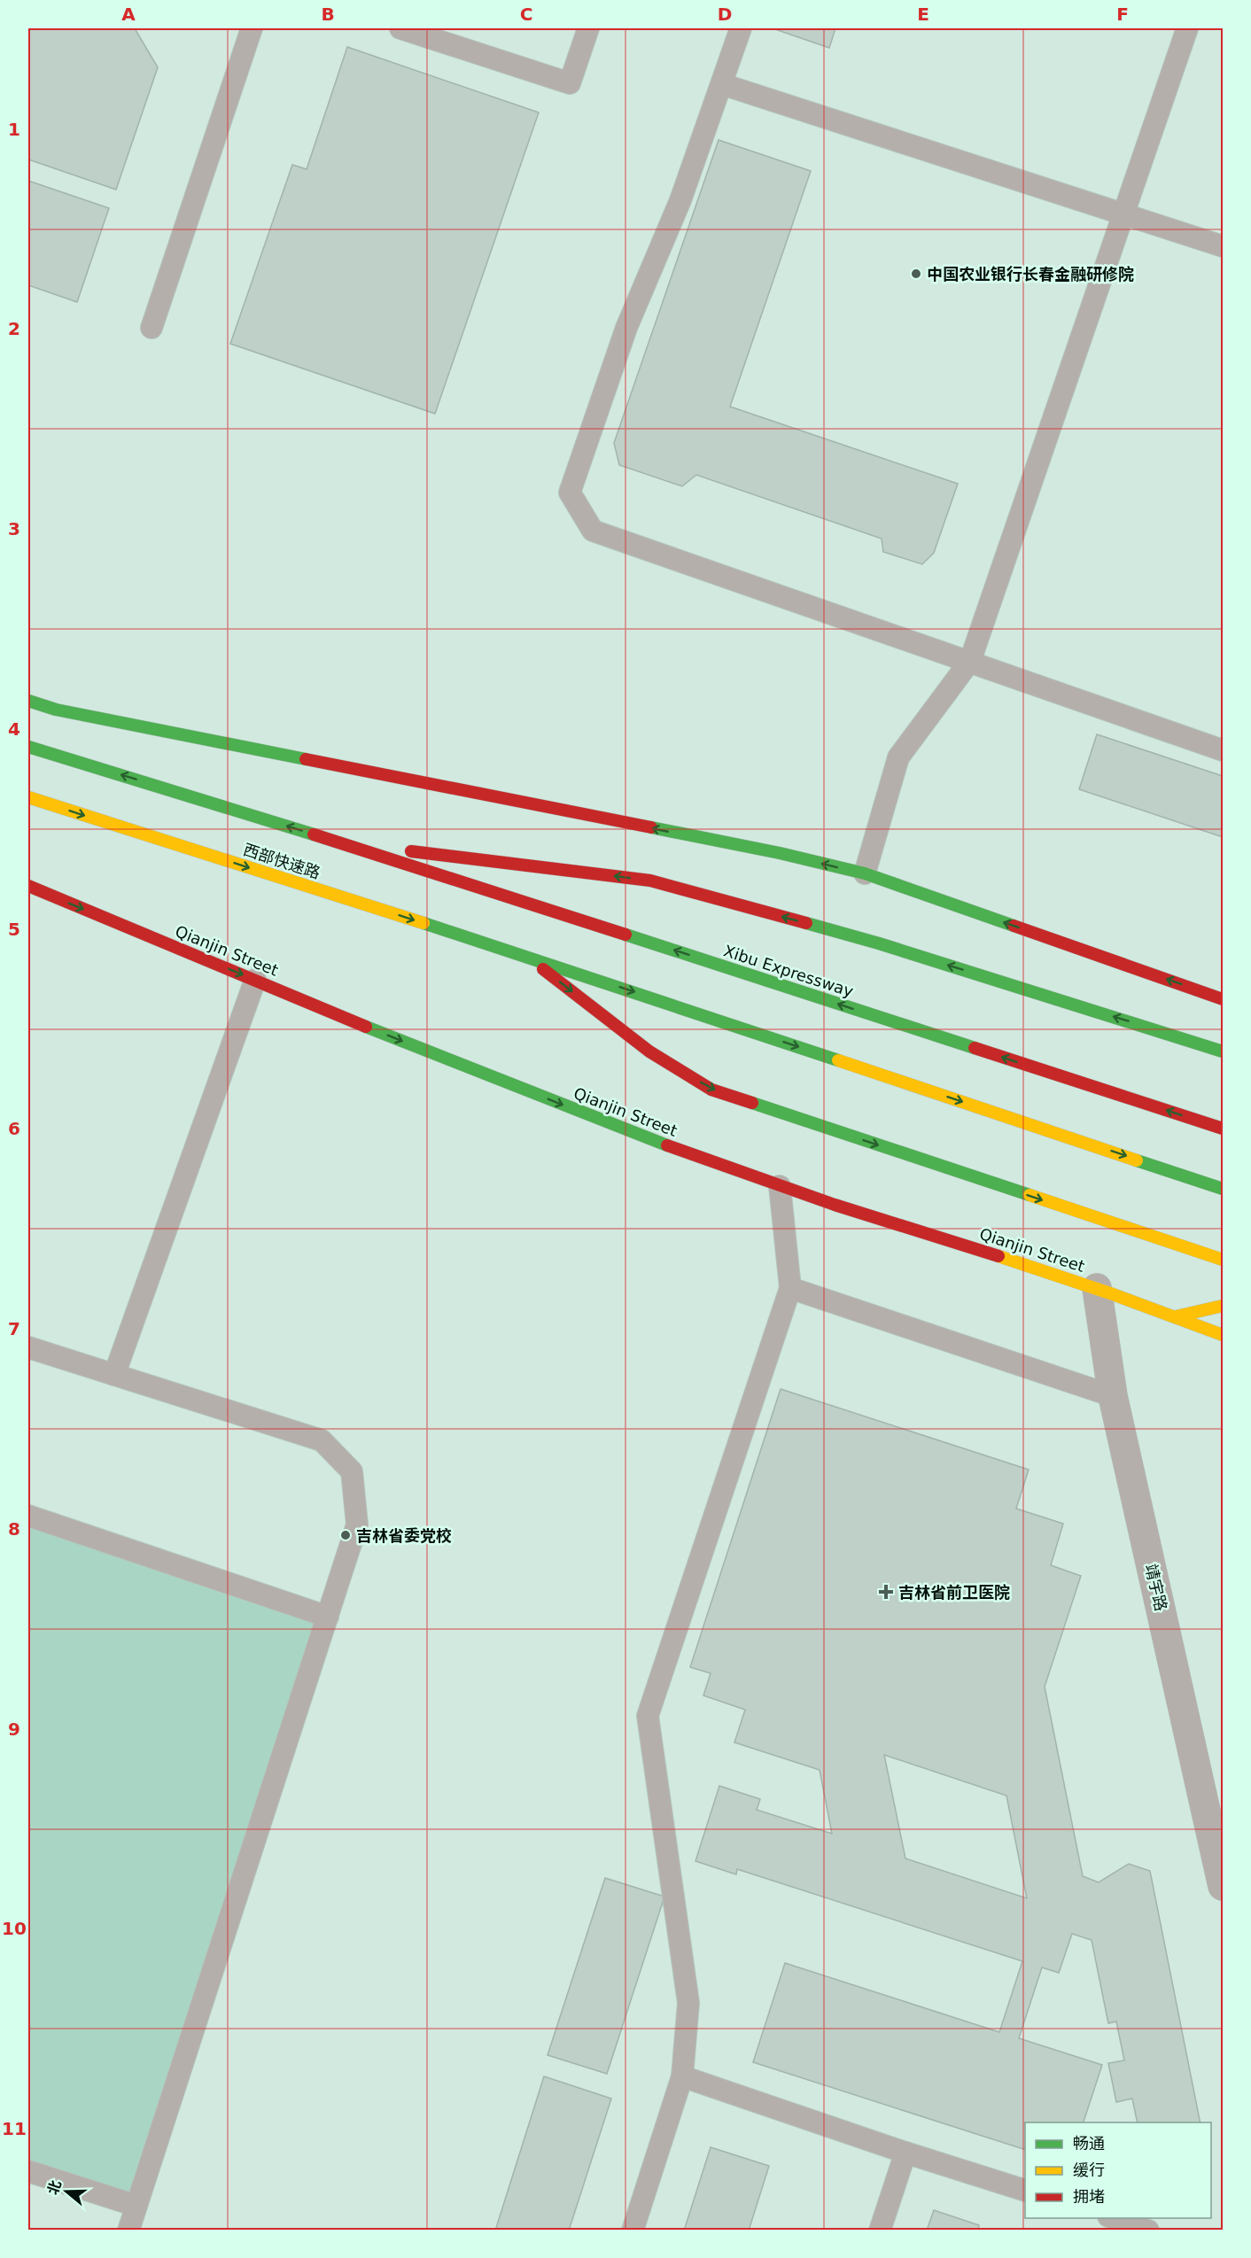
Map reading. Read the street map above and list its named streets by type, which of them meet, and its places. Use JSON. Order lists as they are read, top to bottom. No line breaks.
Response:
{"streets":{"main road":["西部快速路","Qianjin Street","Xibu Expressway"],"street":["靖宇路"]},"crossings":[["Qianjin Street","靖宇路"]],"places":{"other":["中国农业银行长春金融研修院","吉林省委党校"],"health":["吉林省前卫医院"]},"legend":["畅通","缓行","拥堵"],"north":"left","grid":{"columns":["A","B","C","D","E","F"],"rows":["1","2","3","4","5","6","7","8","9","10","11"]}}
